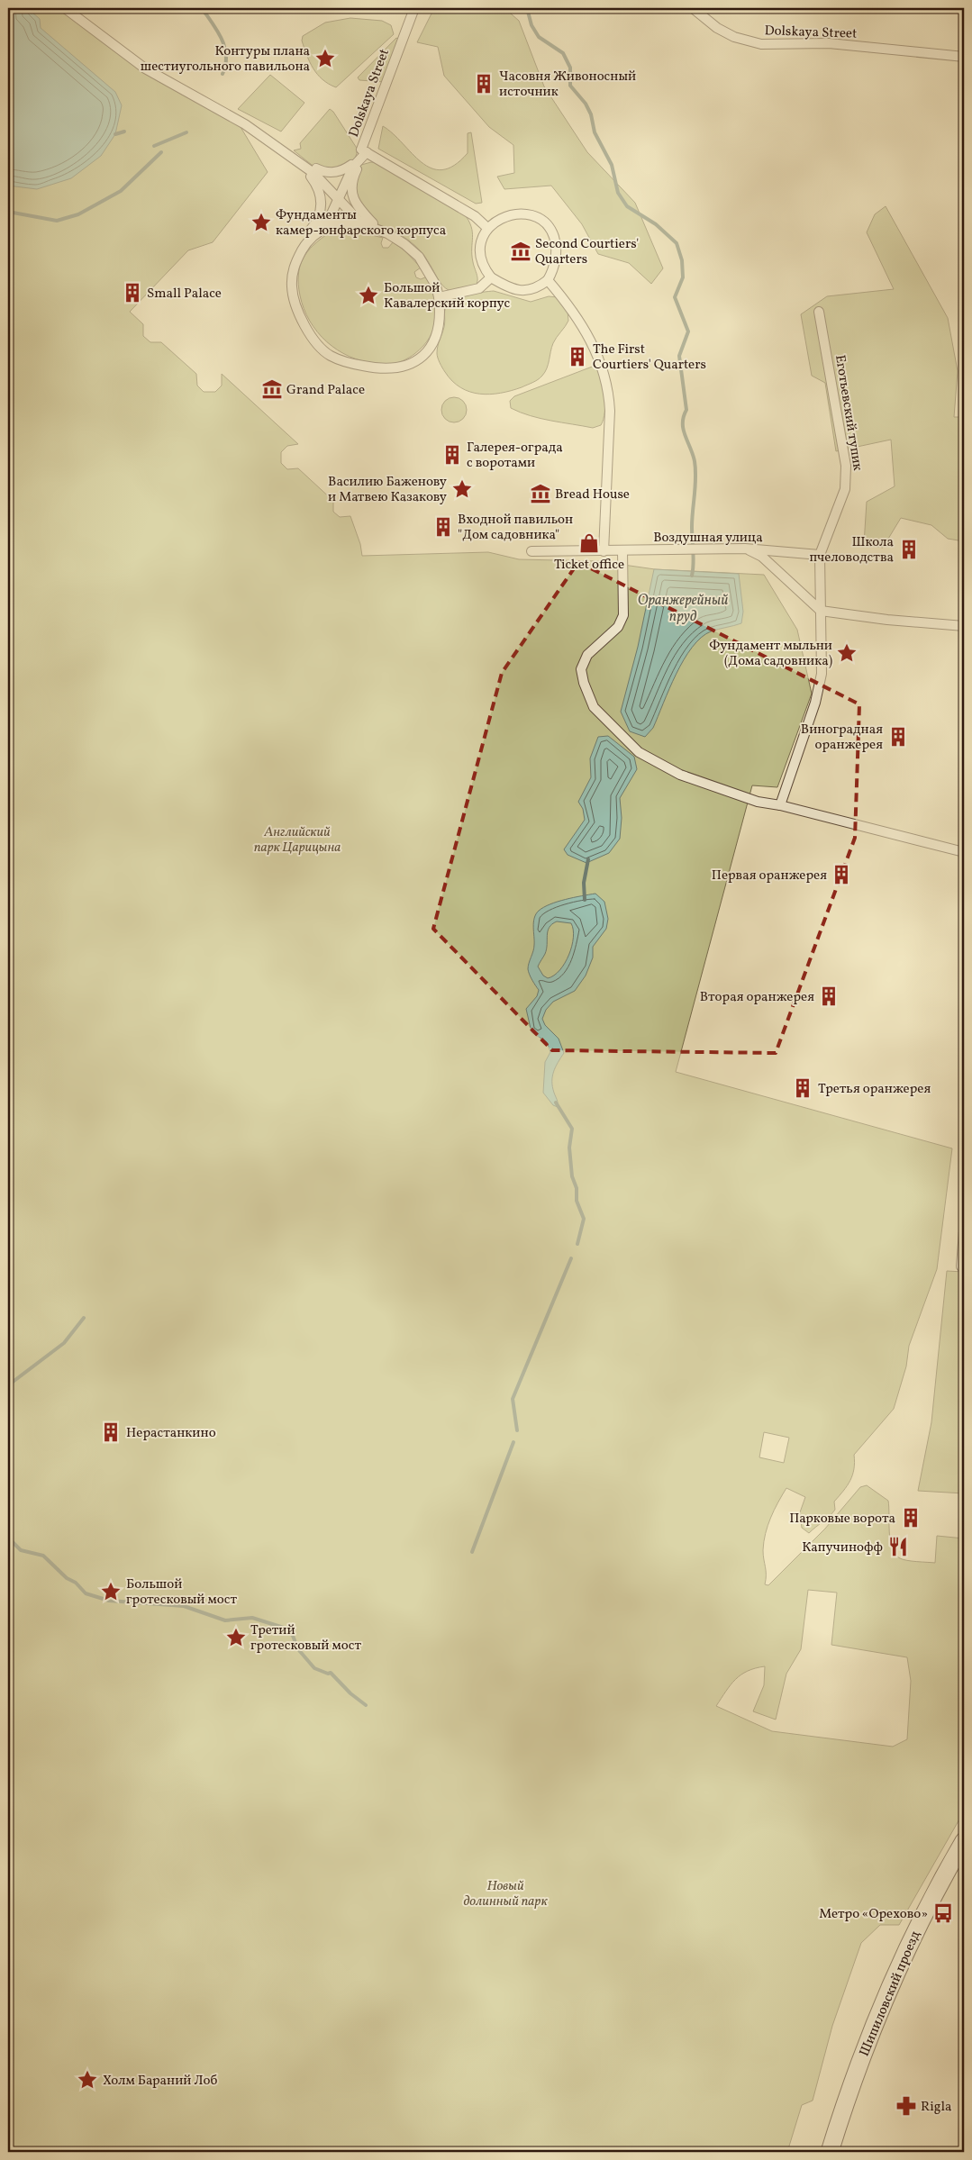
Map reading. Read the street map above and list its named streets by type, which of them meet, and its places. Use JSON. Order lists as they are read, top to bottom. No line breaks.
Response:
{"streets":{"main road":["Шипиловский проезд"],"street":["Dolskaya Street","Еготьевский тупик","Воздушная улица"]},"crossings":[["Еготьевский тупик","Воздушная улица"]],"water":["Оранжерейный пруд"],"parks":["Английский парк Царицына","Новый долинный парк"],"places":{"place":["Контуры плана шестиугольного павильона","Фундаменты камер-юнфарского корпуса","Большой Кавалерский корпус","Василию Баженову и Матвею Казакову","Фундамент мыльни (Дома садовника)","Большой гротесковый мост","Третий гротесковый мост","Холм Бараний Лоб"],"building":["Часовня Живоносный источник","Small Palace","The First Courtiers' Quarters","Галерея-ограда с воротами","Входной павильон \"Дом садовника\"","Школа пчеловодства","Виноградная оранжерея","Первая оранжерея","Вторая оранжерея","Третья оранжерея","Нерастанкино","Парковые ворота"],"museum":["Second Courtiers' Quarters","Grand Palace","Bread House"],"shop":["Ticket office"],"restaurant":["Капучинофф"],"bus stop":["Метро «Орехово»"],"pharmacy":["Rigla"]}}
